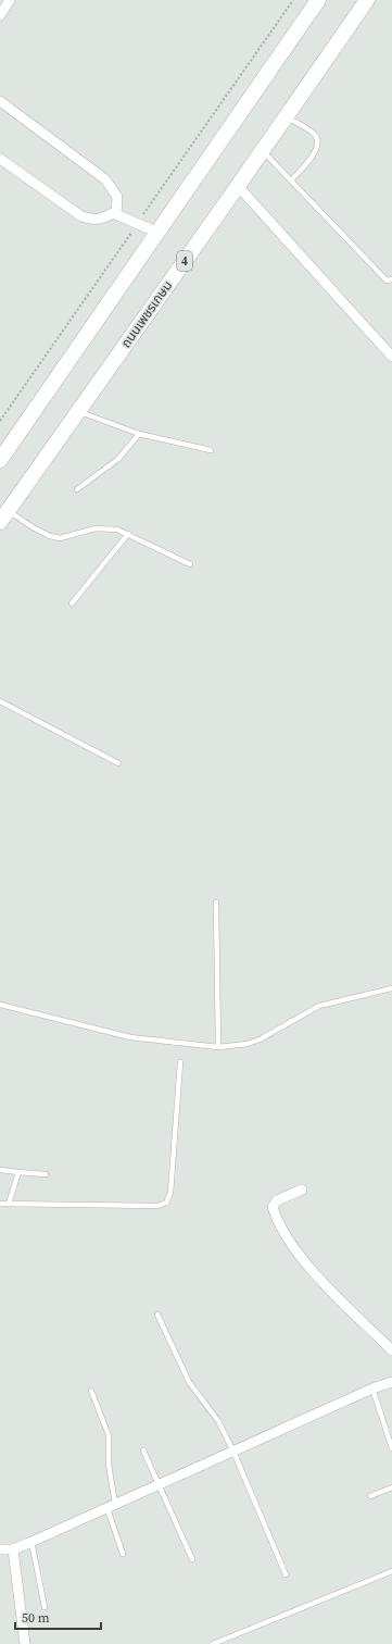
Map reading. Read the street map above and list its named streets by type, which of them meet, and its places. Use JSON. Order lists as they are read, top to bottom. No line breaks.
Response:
{"streets":{"main road":["4","ถนนเพชรเกษม"]},"scale_bar":"50 m"}
